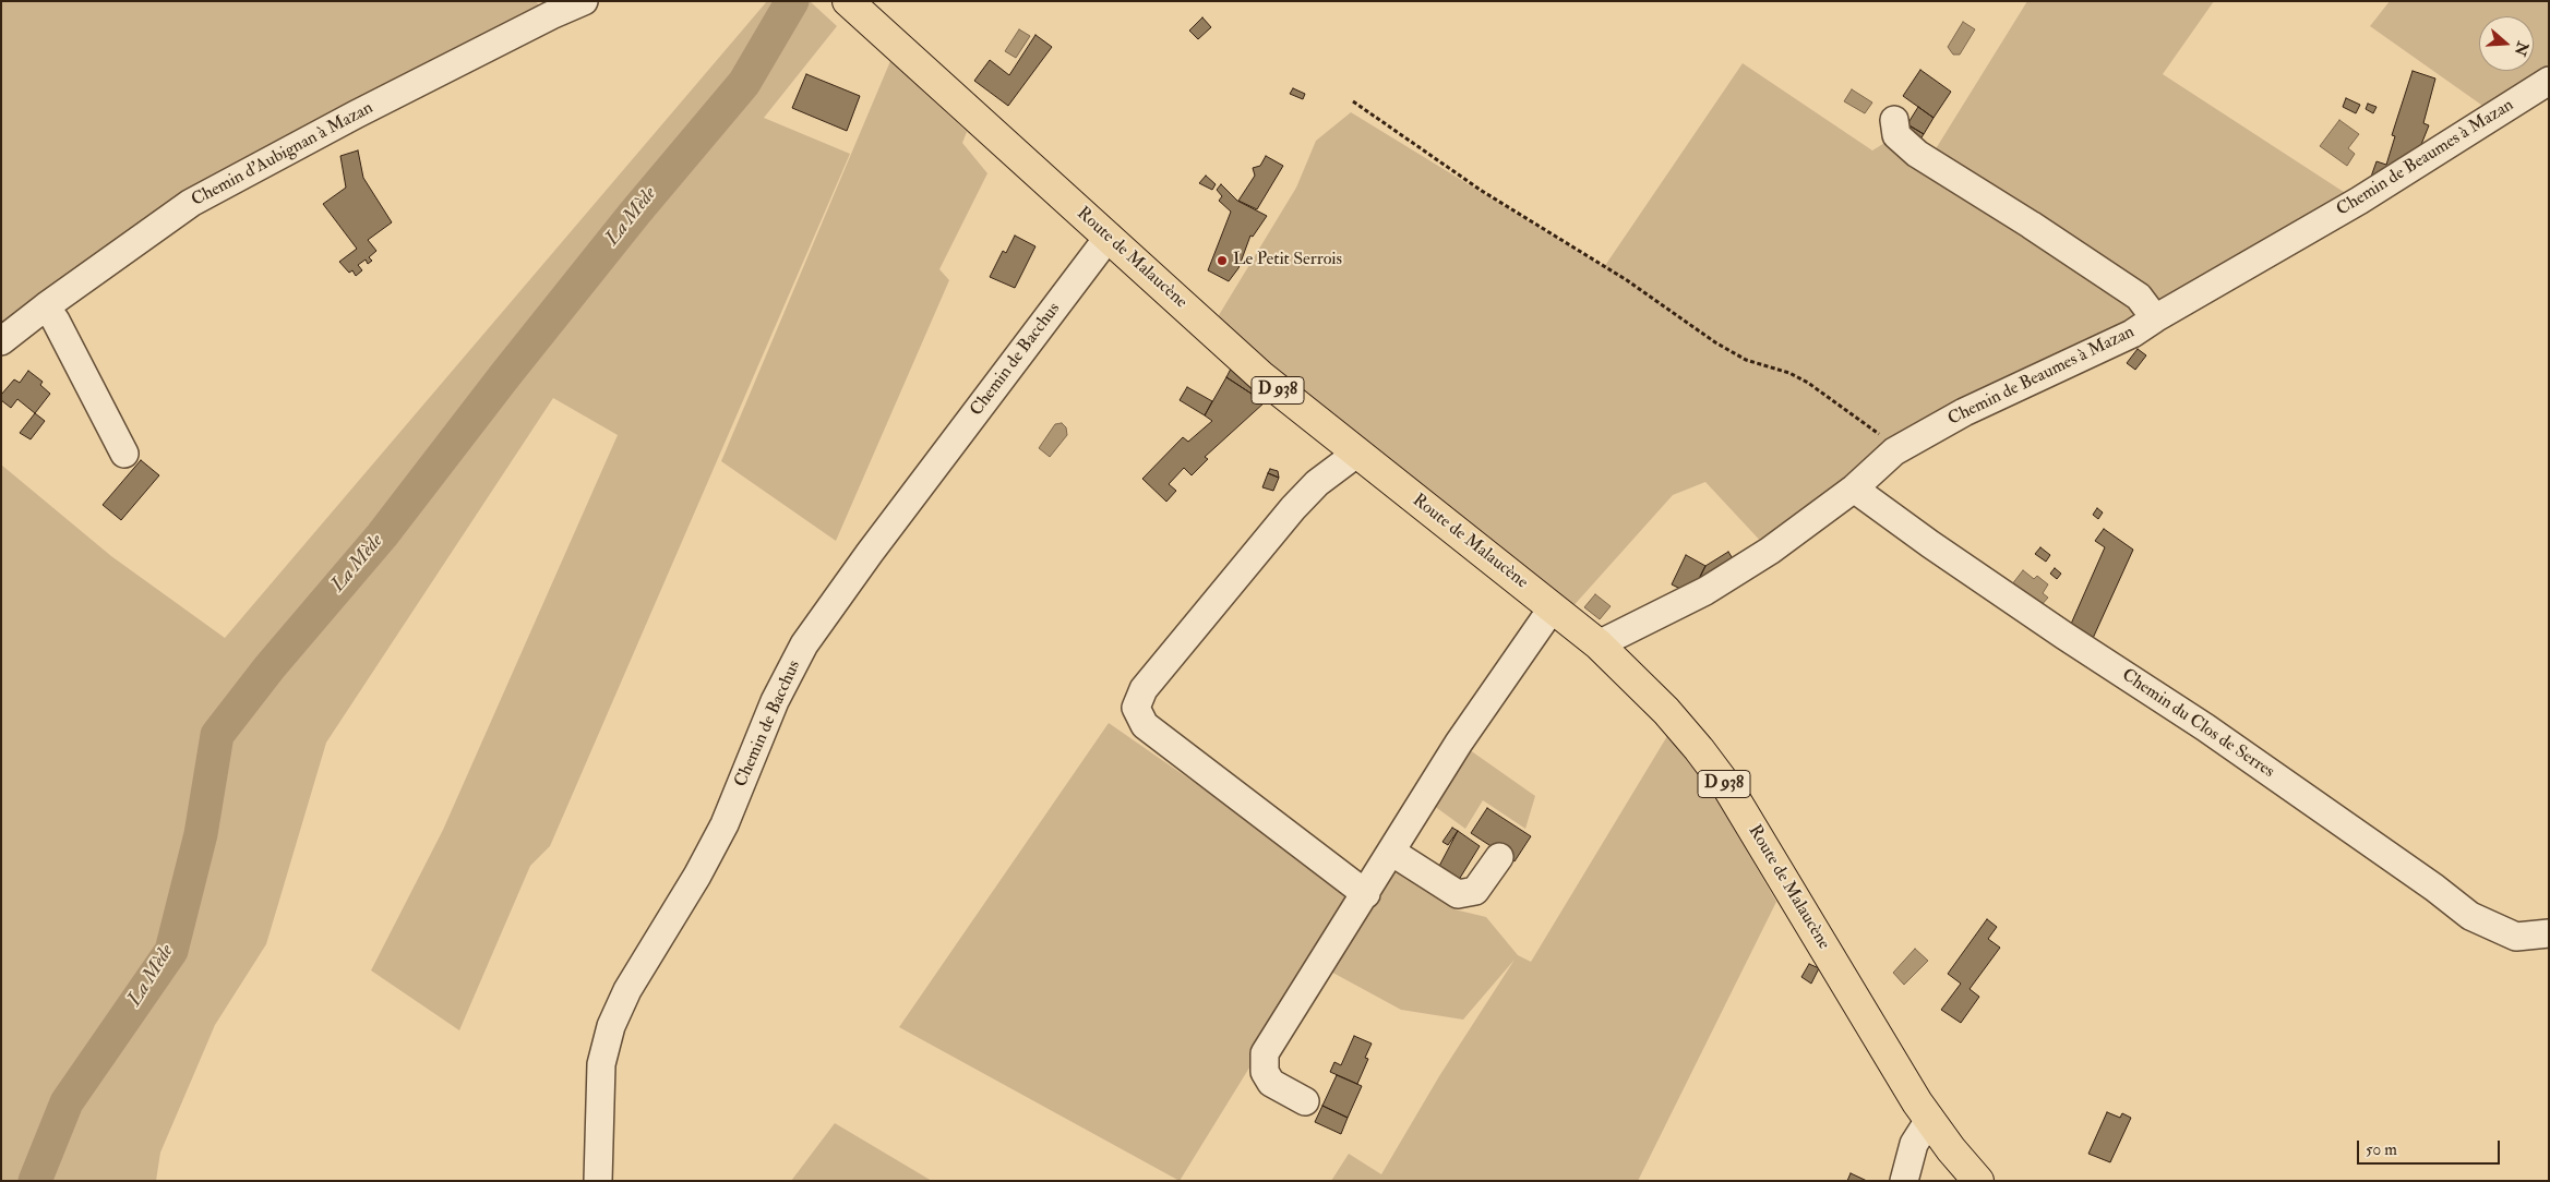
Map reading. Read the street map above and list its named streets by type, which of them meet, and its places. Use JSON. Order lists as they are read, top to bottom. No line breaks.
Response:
{"streets":{"main road":["Route de Malaucène","D 938"],"street":["Chemin d'Aubignan à Mazan","Chemin de Beaumes à Mazan","Chemin de Bacchus","Chemin du Clos de Serres"]},"crossings":[["Chemin de Beaumes à Mazan","Route de Malaucène"],["Chemin de Beaumes à Mazan","Chemin du Clos de Serres"],["Route de Malaucène","Chemin de Bacchus"]],"water":["La Mède"],"places":["Le Petit Serrois"],"scale_bar":"50 m","north":"right"}
